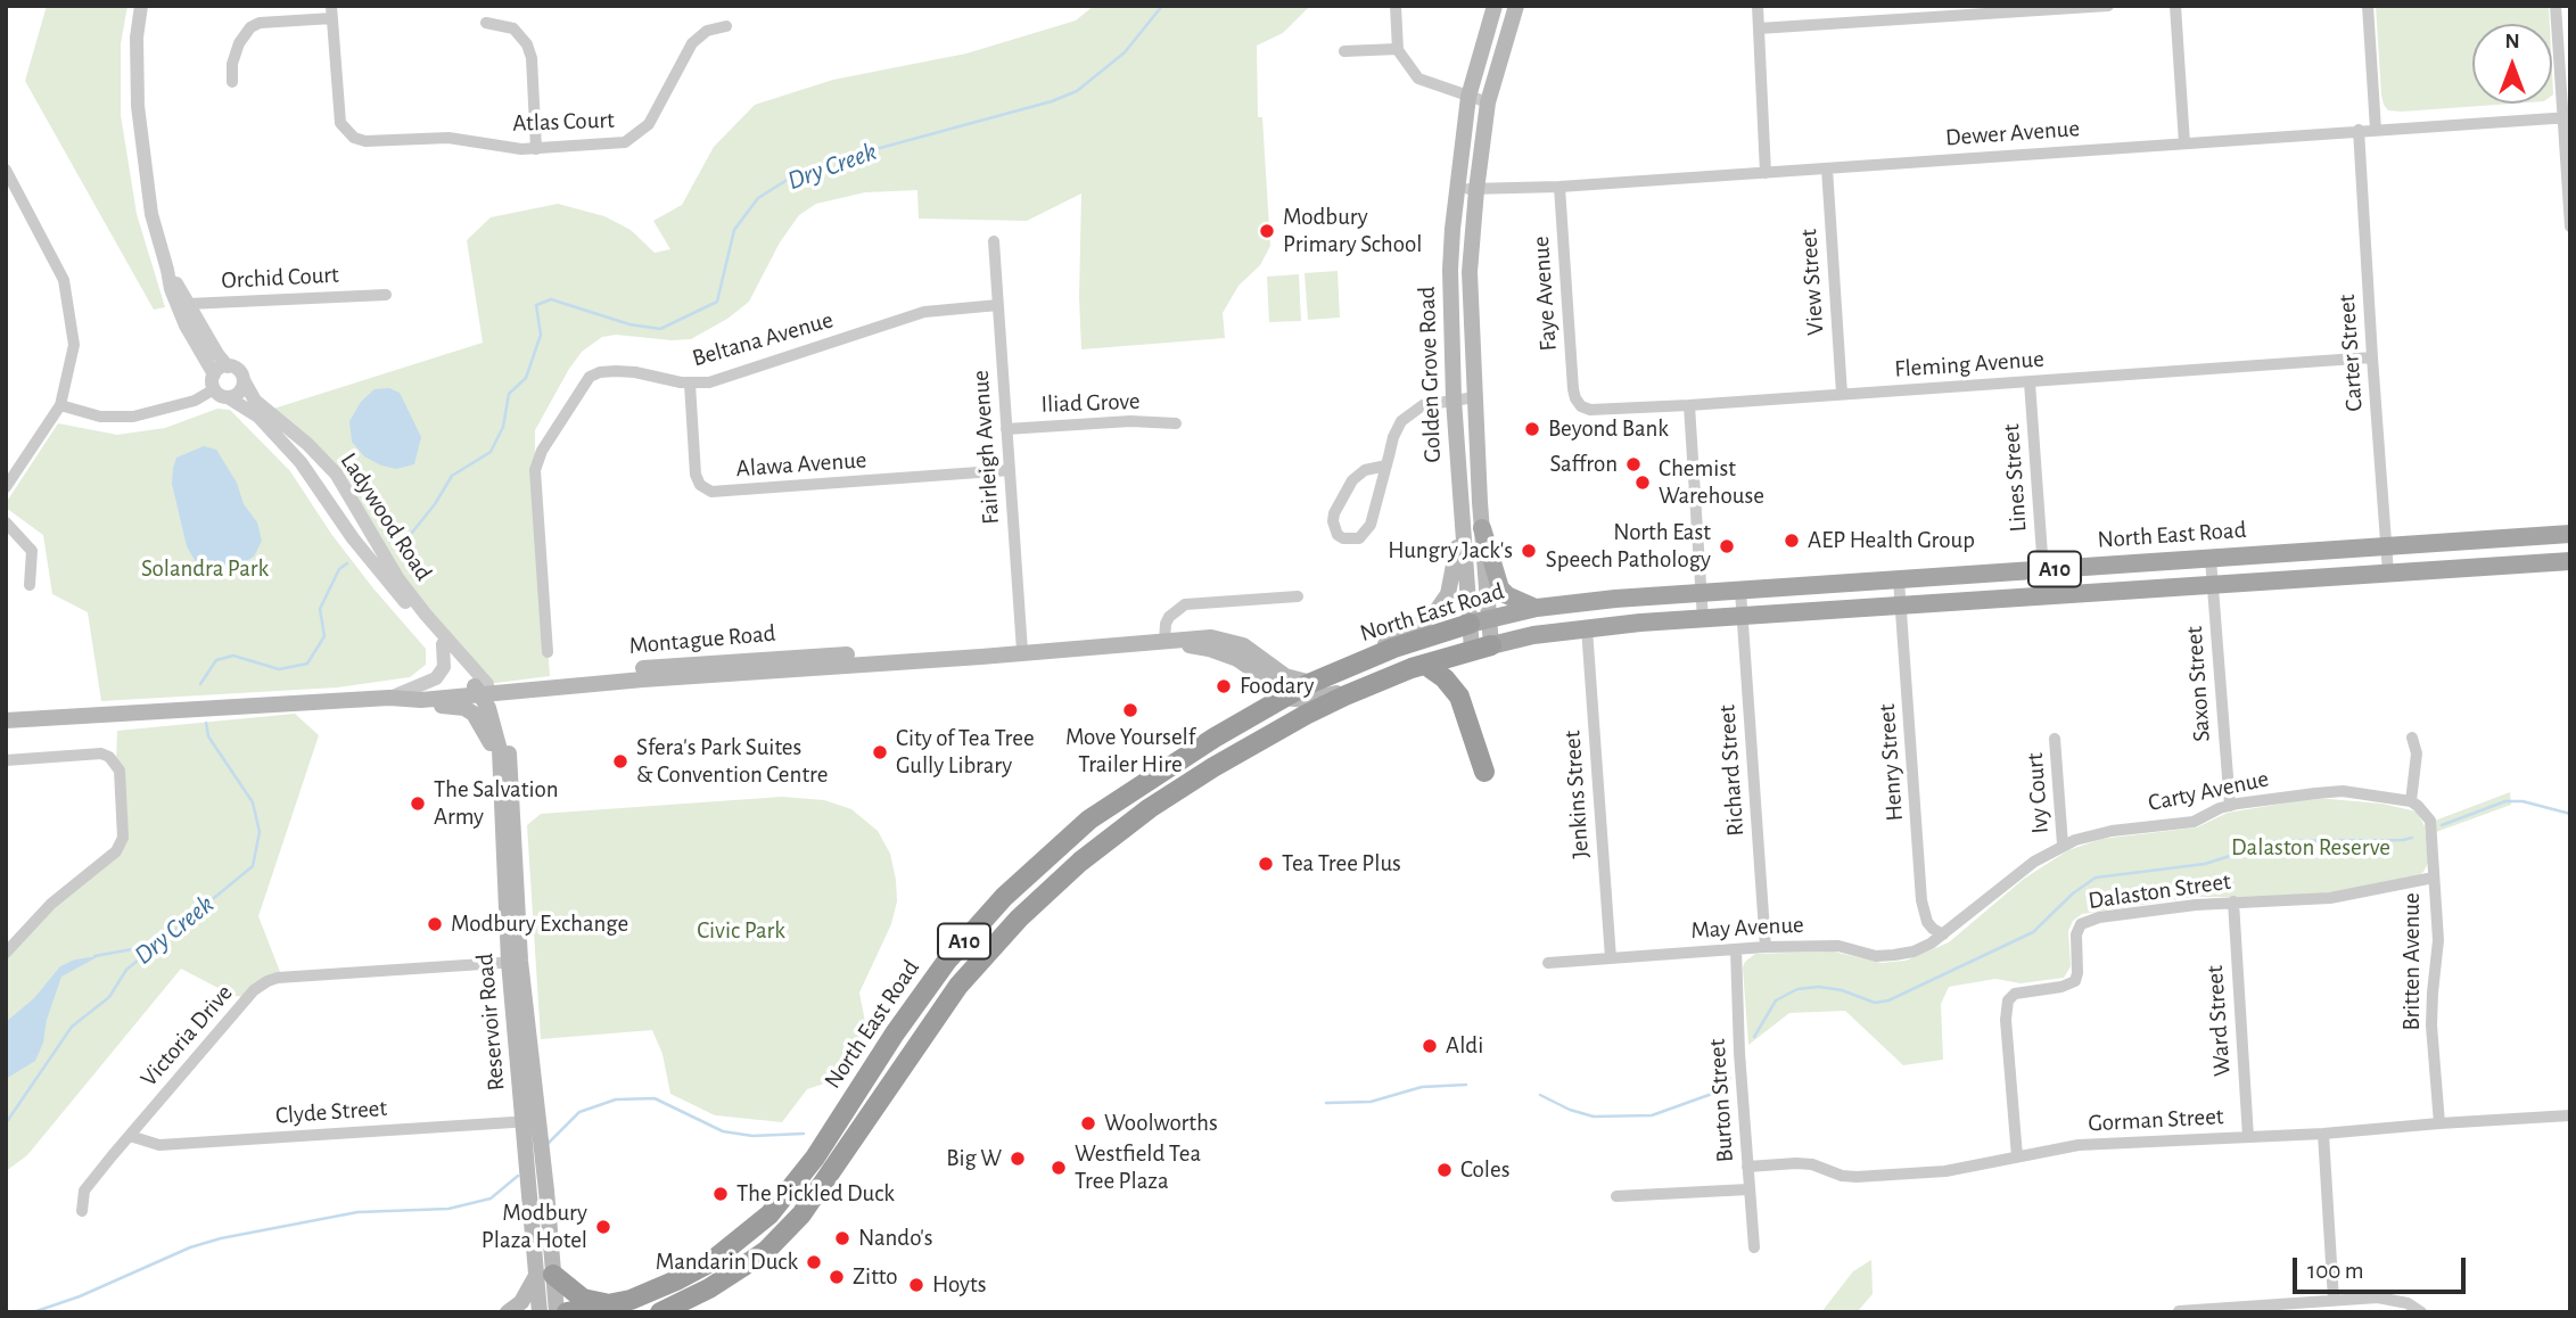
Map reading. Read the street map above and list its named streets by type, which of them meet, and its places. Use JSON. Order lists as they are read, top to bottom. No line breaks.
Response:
{"streets":{"highway":["North East Road","A10"],"main road":["Golden Grove Road","Montague Road","Reservoir Road"],"street":["Atlas Court","Dewer Avenue","Orchid Court","View Street","Faye Avenue","Beltana Avenue","Carter Street","Fleming Avenue","Iliad Grove","Fairleigh Avenue","Alawa Avenue","Lines Street","Ladywood Road","Saxon Street","Henry Street","Richard Street","Carty Avenue","Ivy Court","Jenkins Street","Dalaston Street","May Avenue","Britten Avenue","Ward Street","Victoria Drive","Burton Street","Clyde Street","Gorman Street"]},"crossings":[["Dewer Avenue","View Street"],["Dewer Avenue","Faye Avenue"],["Dewer Avenue","Carter Street"],["Dewer Avenue","Golden Grove Road"],["View Street","Fleming Avenue"],["Faye Avenue","Fleming Avenue"],["Beltana Avenue","Fairleigh Avenue"],["Beltana Avenue","Alawa Avenue"],["Carter Street","Fleming Avenue"],["Carter Street","North East Road"],["Fleming Avenue","Lines Street"],["Golden Grove Road","North East Road"],["Iliad Grove","Fairleigh Avenue"],["Fairleigh Avenue","Alawa Avenue"],["Fairleigh Avenue","Montague Road"],["Lines Street","North East Road"],["Ladywood Road","Montague Road"],["Ladywood Road","Reservoir Road"],["North East Road","Montague Road"],["North East Road","Saxon Street"],["North East Road","Henry Street"],["North East Road","Richard Street"],["North East Road","Jenkins Street"],["Montague Road","Reservoir Road"],["Saxon Street","Carty Avenue"],["Henry Street","Carty Avenue"],["Henry Street","May Avenue"],["Richard Street","May Avenue"],["Carty Avenue","Ivy Court"],["Carty Avenue","May Avenue"],["Carty Avenue","Britten Avenue"],["Jenkins Street","May Avenue"],["Dalaston Street","Britten Avenue"],["Dalaston Street","Ward Street"],["Dalaston Street","Gorman Street"],["May Avenue","Burton Street"],["Britten Avenue","Gorman Street"],["Ward Street","Gorman Street"],["Reservoir Road","Victoria Drive"],["Reservoir Road","Clyde Street"],["Victoria Drive","Clyde Street"],["Burton Street","Gorman Street"]],"water":["Dry Creek"],"parks":["Solandra Park","Dalaston Reserve","Civic Park"],"places":["Modbury Primary School","Beyond Bank","Saffron","Chemist Warehouse","AEP Health Group","North East Speech Pathology","Hungry Jack's","Foodary","Move Yourself Trailer Hire","City of Tea Tree Gully Library","Sfera's Park Suites & Convention Centre","The Salvation Army","Tea Tree Plus","Modbury Exchange","Aldi","Woolworths","Big W","Westfield Tea Tree Plaza","Coles","The Pickled Duck","Modbury Plaza Hotel","Nando's","Mandarin Duck","Zitto","Hoyts"],"scale_bar":"100 m","north":"top"}
